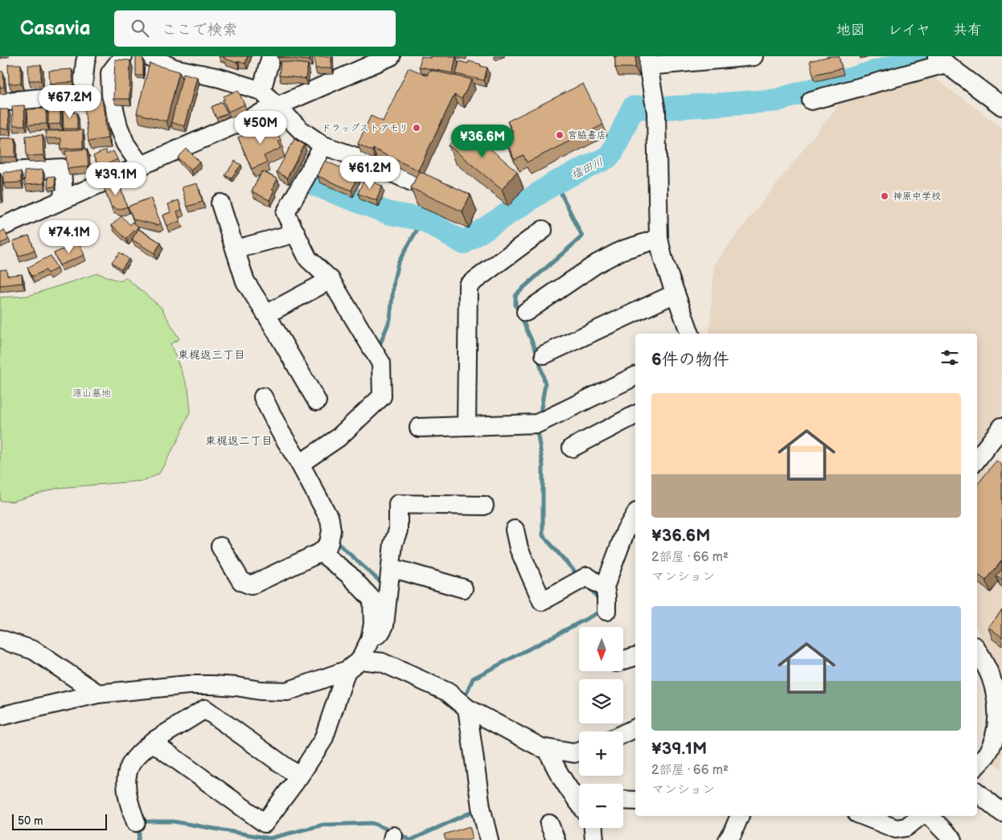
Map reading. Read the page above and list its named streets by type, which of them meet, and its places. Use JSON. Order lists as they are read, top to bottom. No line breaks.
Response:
{"districts":["東梶返三丁目","東梶返二丁目"],"water":["塩田川"],"parks":["源山墓地"],"places":["ドラッグストアモリ","宮脇書店","神原中学校"],"scale_bar":"50 m","north":"bottom","page":{"header":"Casavia","search":"ここで検索","nav":["地図","レイヤ","共有"],"price":["¥67.2M","¥50M","¥36.6M","¥61.2M","¥39.1M","¥74.1M"],"heading":"6件の物件","list":[{"name":"¥36.6M","note":"2部屋 · 66 m² · マンション"},{"name":"¥39.1M","note":"2部屋 · 66 m² · マンション"}],"map_buttons":["+","−"],"scale":"50 m"}}
